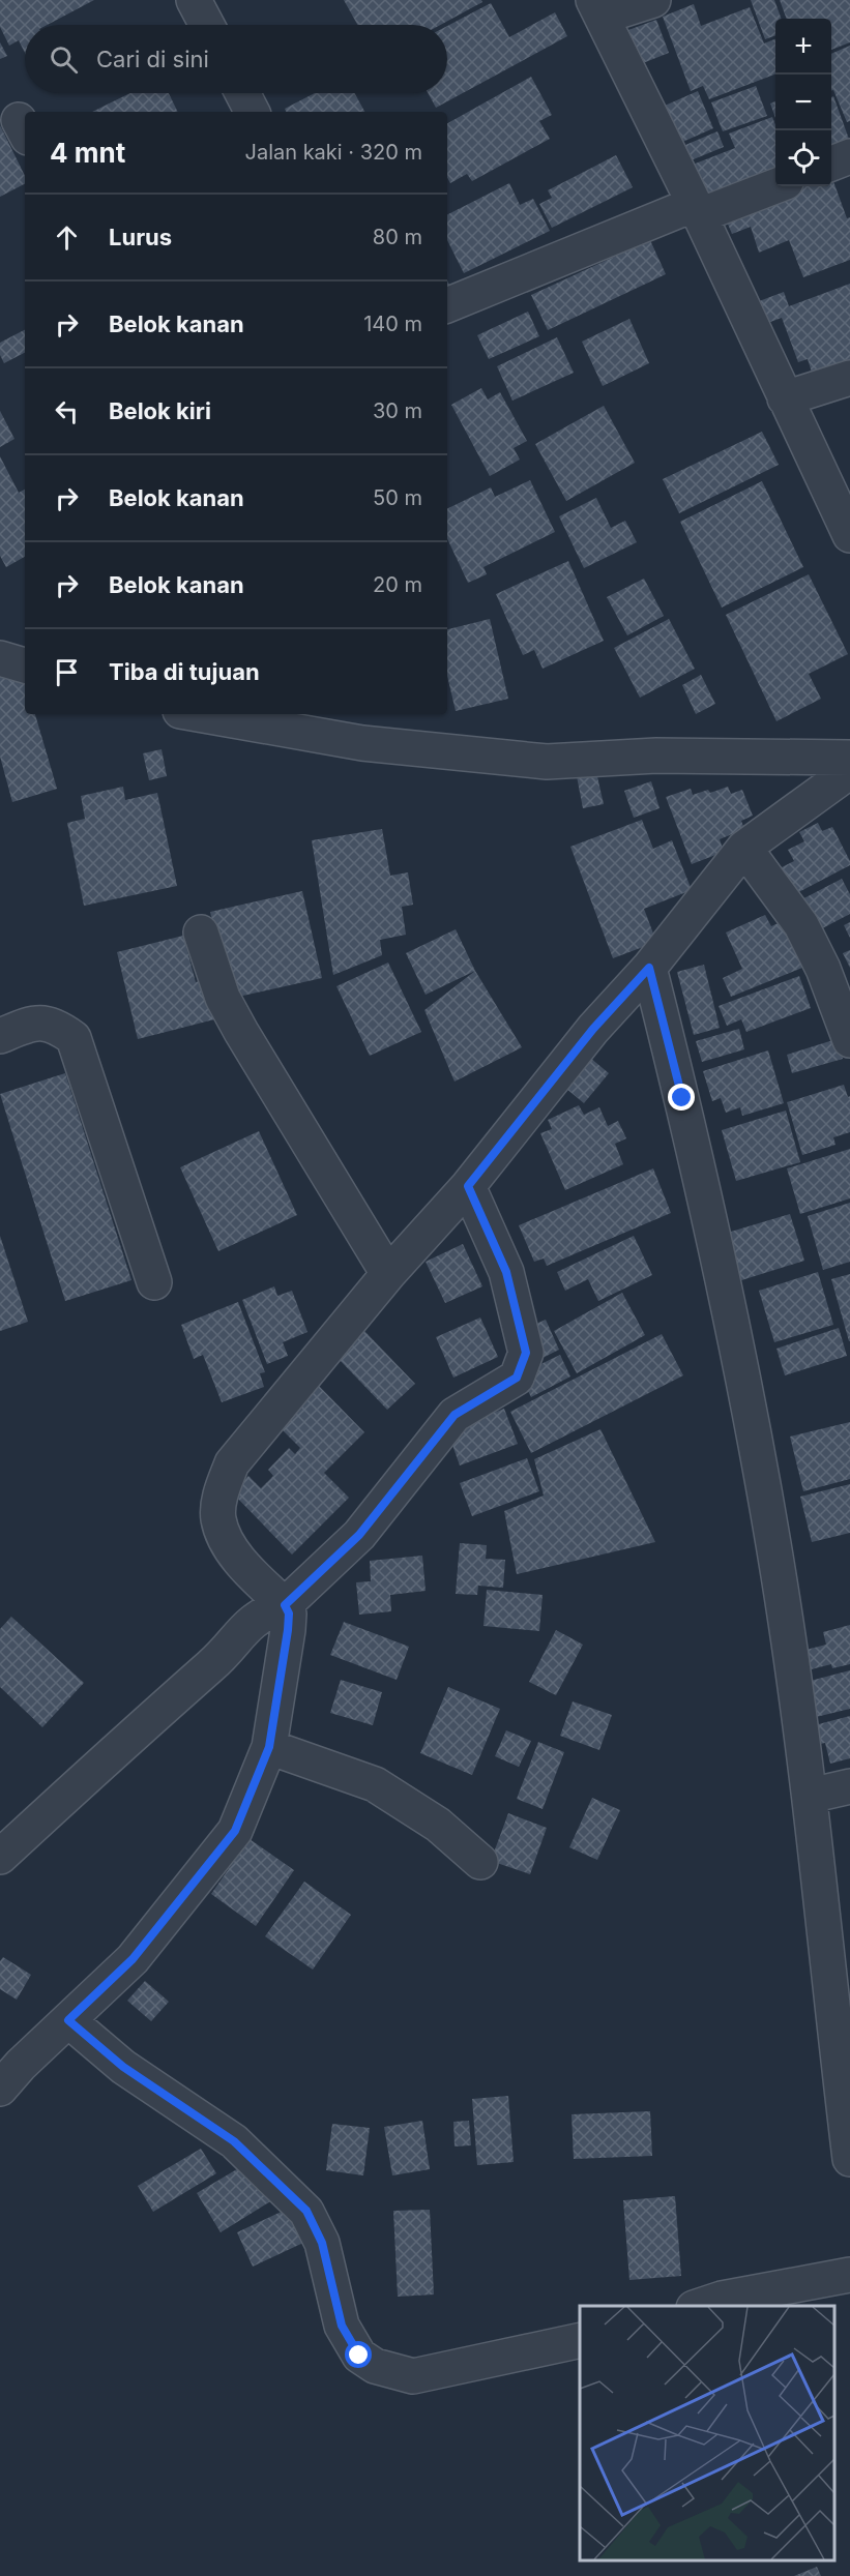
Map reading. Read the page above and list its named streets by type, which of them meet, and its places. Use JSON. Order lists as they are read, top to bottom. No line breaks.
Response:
{"page":{"map_buttons":["+","−"],"search":"Cari di sini","heading":["4 mnt","Jalan kaki · 320 m"],"list":[["Lurus","80 m"],["Belok kanan","140 m"],["Belok kiri","30 m"],["Belok kanan","50 m"],["Belok kanan","20 m"],"Tiba di tujuan"]}}
